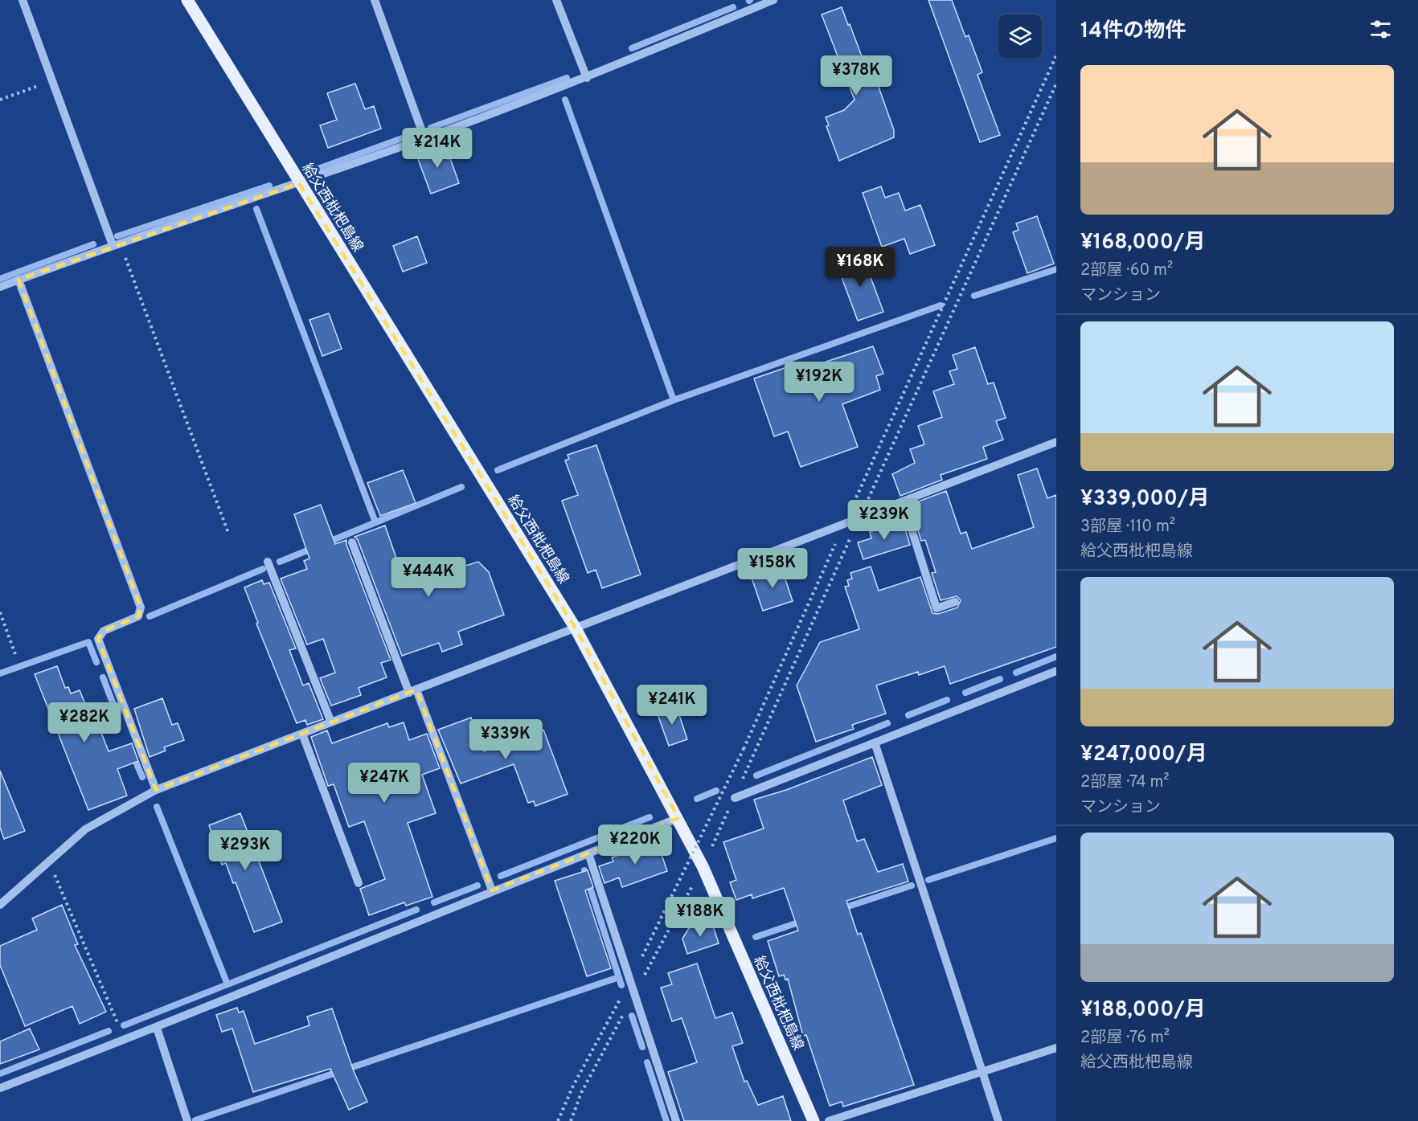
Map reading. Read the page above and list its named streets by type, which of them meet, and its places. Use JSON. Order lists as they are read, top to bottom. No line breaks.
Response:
{"streets":{"main road":["給父西枇杷島線"]},"page":{"heading":"14件の物件","price":["¥378K","¥214K","¥168K","¥192K","¥239K","¥158K","¥444K","¥241K","¥282K","¥339K","¥247K","¥220K","¥293K","¥188K"],"list":[{"name":"¥168,000/月","note":"2部屋 · 60 m² · マンション"},{"name":"¥339,000/月","note":"3部屋 · 110 m² · 給父西枇杷島線"},{"name":"¥247,000/月","note":"2部屋 · 74 m² · マンション"},{"name":"¥188,000/月","note":"2部屋 · 76 m² · 給父西枇杷島線"}]}}
